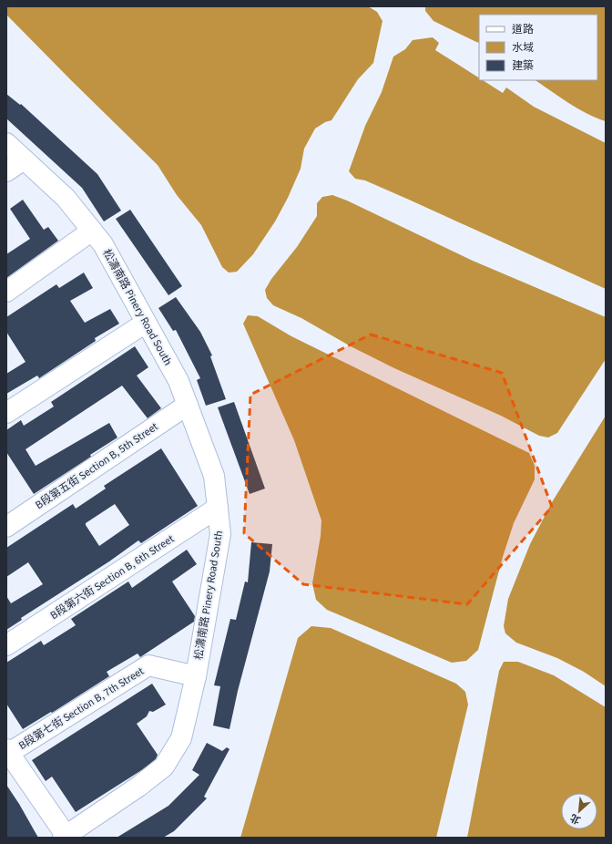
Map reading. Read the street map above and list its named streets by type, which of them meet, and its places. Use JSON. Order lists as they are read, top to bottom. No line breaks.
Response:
{"streets":{"street":["松濤南路 Pinery Road South","B段第五街 Section B, 5th Street","B段第六街 Section B, 6th Street","B段第七街 Section B, 7th Street"]},"crossings":[["松濤南路 Pinery Road South","B段第五街 Section B, 5th Street"],["松濤南路 Pinery Road South","B段第六街 Section B, 6th Street"],["松濤南路 Pinery Road South","B段第七街 Section B, 7th Street"]],"legend":["道路","水域","建築"],"north":"bottom left"}
